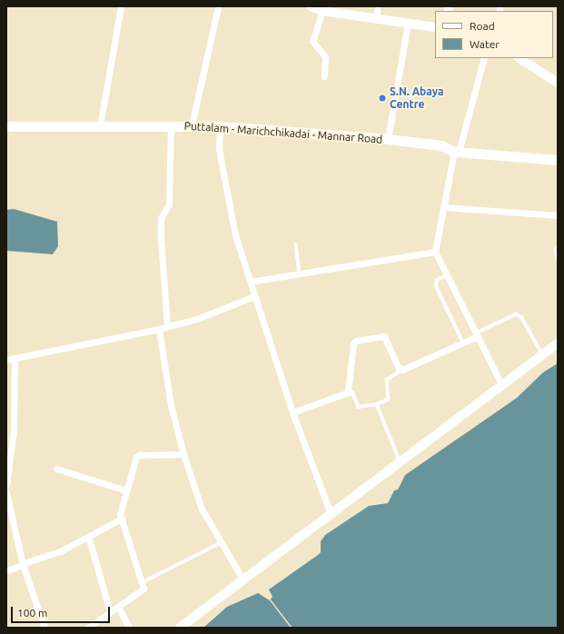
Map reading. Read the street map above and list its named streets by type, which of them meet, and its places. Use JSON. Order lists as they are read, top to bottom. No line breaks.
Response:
{"streets":{"main road":["Puttalam - Marichchikadai - Mannar Road"]},"places":["S.N. Abaya Centre"],"legend":["Road","Water"],"scale_bar":"100 m"}
